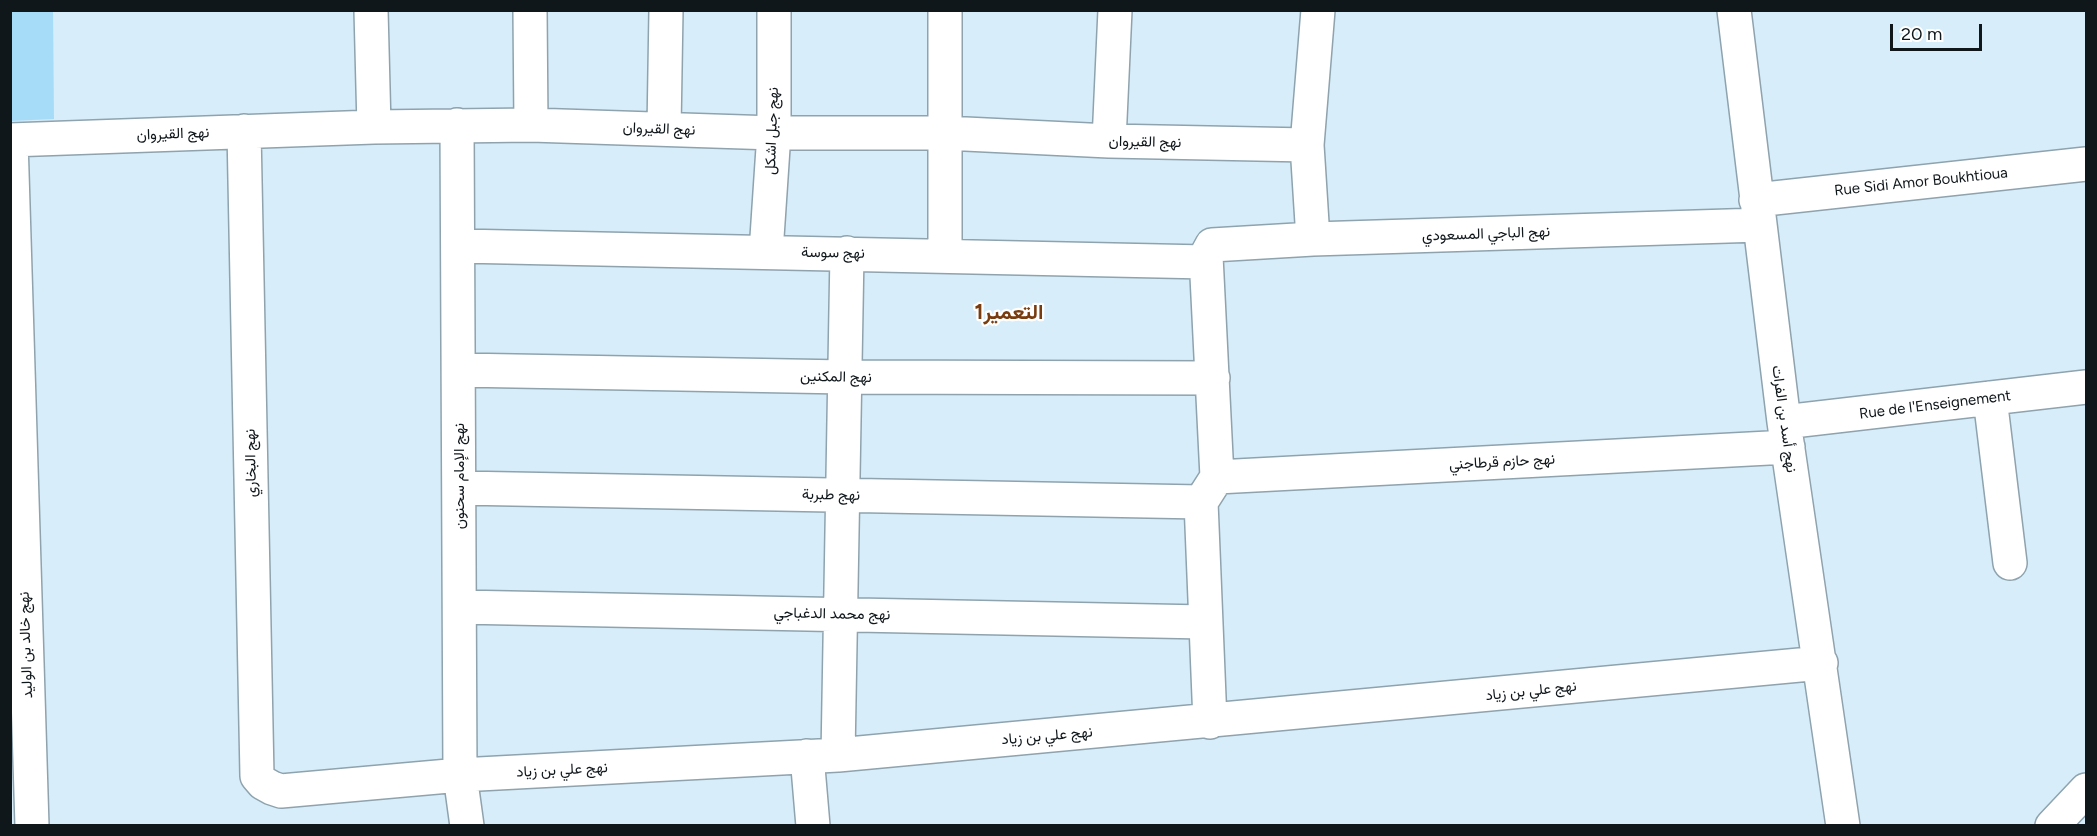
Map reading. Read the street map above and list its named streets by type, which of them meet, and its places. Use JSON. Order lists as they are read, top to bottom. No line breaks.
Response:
{"streets":{"street":["نهج القيروان","نهج جبل اشكل","Rue Sidi Amor Boukhtioua","نهج الباجي المسعودي","نهج سوسة","نهج المكنين","Rue de l'Enseignement","نهج أسد بن الفرات","نهج حازم قرطاجني","نهج البخاري","نهج الإمام سحنون","نهج طبربة","نهج محمد الدغباجي","نهج خالد بن الوليد","نهج علي بن زياد"]},"crossings":[["نهج القيروان","نهج جبل اشكل"],["نهج القيروان","نهج البخاري"],["نهج القيروان","نهج الإمام سحنون"],["نهج القيروان","نهج خالد بن الوليد"],["نهج جبل اشكل","نهج سوسة"],["Rue Sidi Amor Boukhtioua","نهج الباجي المسعودي"],["Rue Sidi Amor Boukhtioua","نهج أسد بن الفرات"],["نهج الباجي المسعودي","نهج سوسة"],["نهج الباجي المسعودي","نهج أسد بن الفرات"],["نهج سوسة","نهج الإمام سحنون"],["نهج المكنين","نهج الإمام سحنون"],["Rue de l'Enseignement","نهج أسد بن الفرات"],["Rue de l'Enseignement","نهج حازم قرطاجني"],["نهج أسد بن الفرات","نهج حازم قرطاجني"],["نهج أسد بن الفرات","نهج علي بن زياد"],["نهج حازم قرطاجني","نهج طبربة"],["نهج البخاري","نهج علي بن زياد"],["نهج الإمام سحنون","نهج طبربة"],["نهج الإمام سحنون","نهج محمد الدغباجي"],["نهج الإمام سحنون","نهج علي بن زياد"]],"districts":["التعمير1"],"scale_bar":"20 m"}
